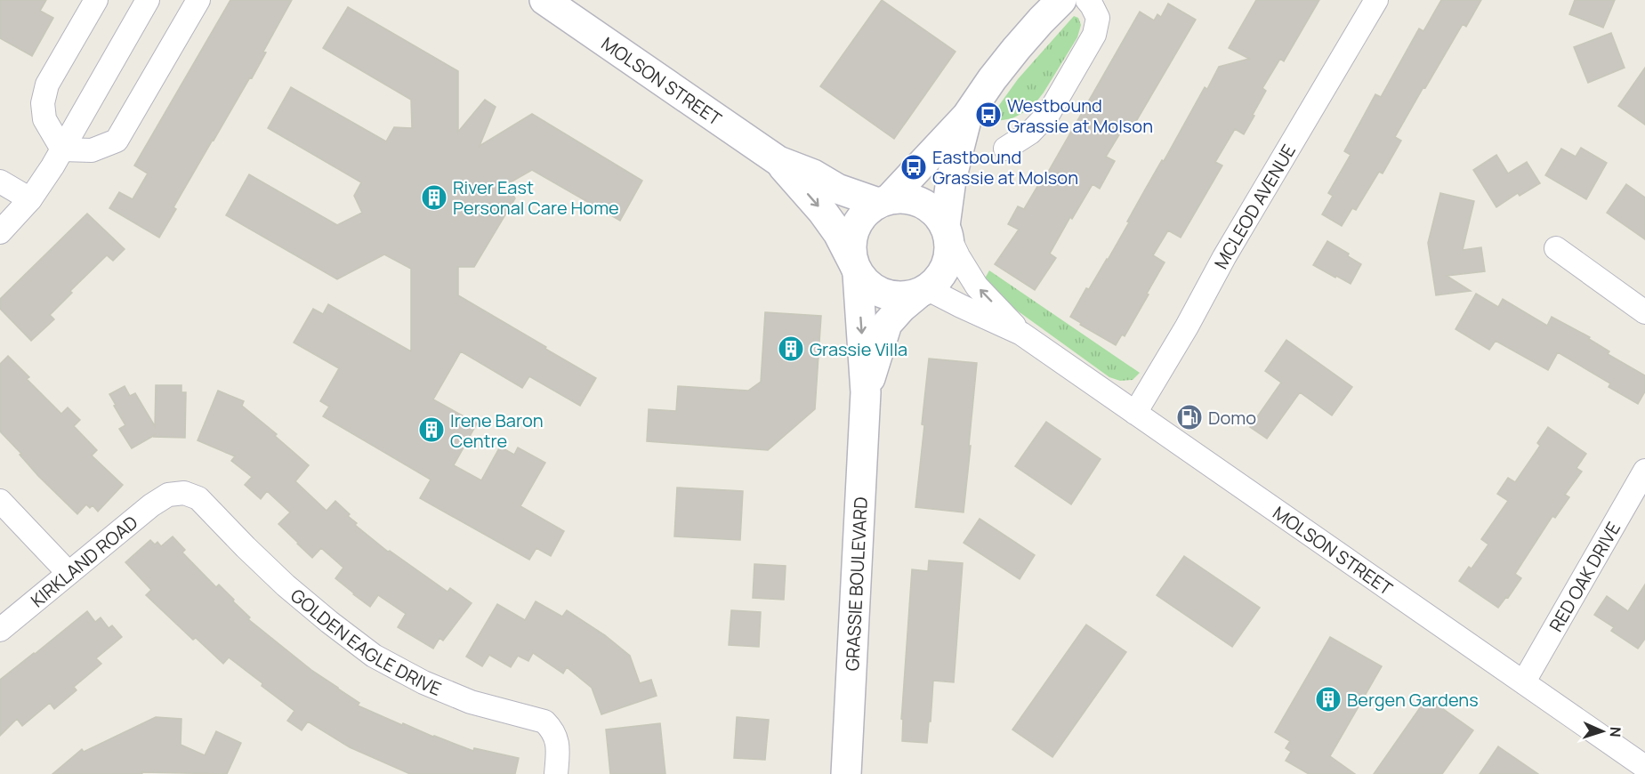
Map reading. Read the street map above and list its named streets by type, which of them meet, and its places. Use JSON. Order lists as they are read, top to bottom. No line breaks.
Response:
{"streets":{"street":["MOLSON STREET","MCLEOD AVENUE","KIRKLAND ROAD","RED OAK DRIVE","GRASSIE BOULEVARD","GOLDEN EAGLE DRIVE"]},"crossings":[["MOLSON STREET","MCLEOD AVENUE"],["MOLSON STREET","RED OAK DRIVE"],["MOLSON STREET","GRASSIE BOULEVARD"],["KIRKLAND ROAD","GOLDEN EAGLE DRIVE"]],"places":{"bus stop":["Westbound Grassie at Molson","Eastbound Grassie at Molson"],"building":["River East Personal Care Home","Grassie Villa","Irene Baron Centre","Bergen Gardens"],"fuel station":["Domo"]},"north":"right"}
